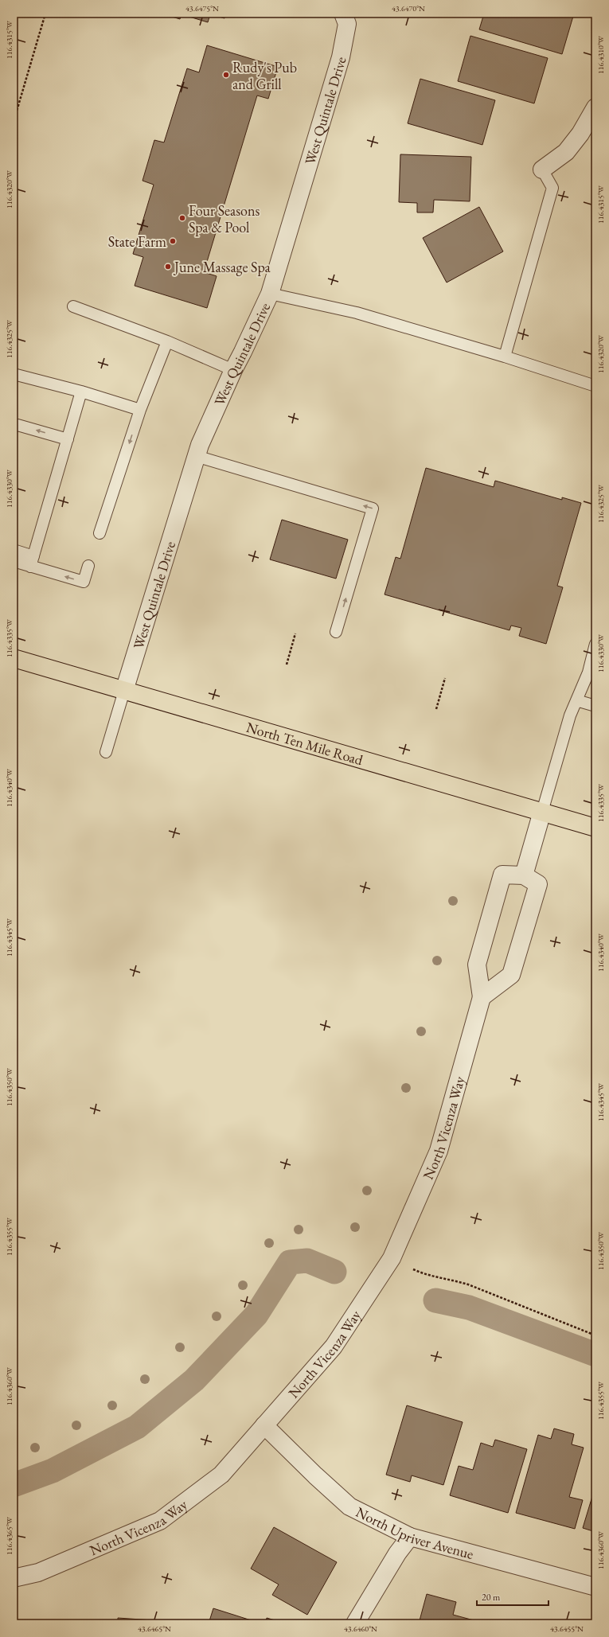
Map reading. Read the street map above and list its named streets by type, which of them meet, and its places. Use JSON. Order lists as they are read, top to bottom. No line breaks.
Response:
{"streets":{"main road":["North Ten Mile Road"],"street":["West Quintale Drive","North Vicenza Way","North Upriver Avenue"]},"crossings":[["West Quintale Drive","North Ten Mile Road"],["North Vicenza Way","North Upriver Avenue"]],"places":["Rudy's Pub and Grill","Four Seasons Spa & Pool","State Farm","June Massage Spa"],"scale_bar":"20 m","coordinates":["43.6475°N","43.6470°N","116.4315°W","116.4310°W","116.4320°W","116.4325°W","116.4330°W","116.4335°W","116.4340°W","116.4345°W","116.4350°W","116.4355°W","116.4360°W","116.4365°W","43.6465°N","43.6460°N","43.6455°N"]}
